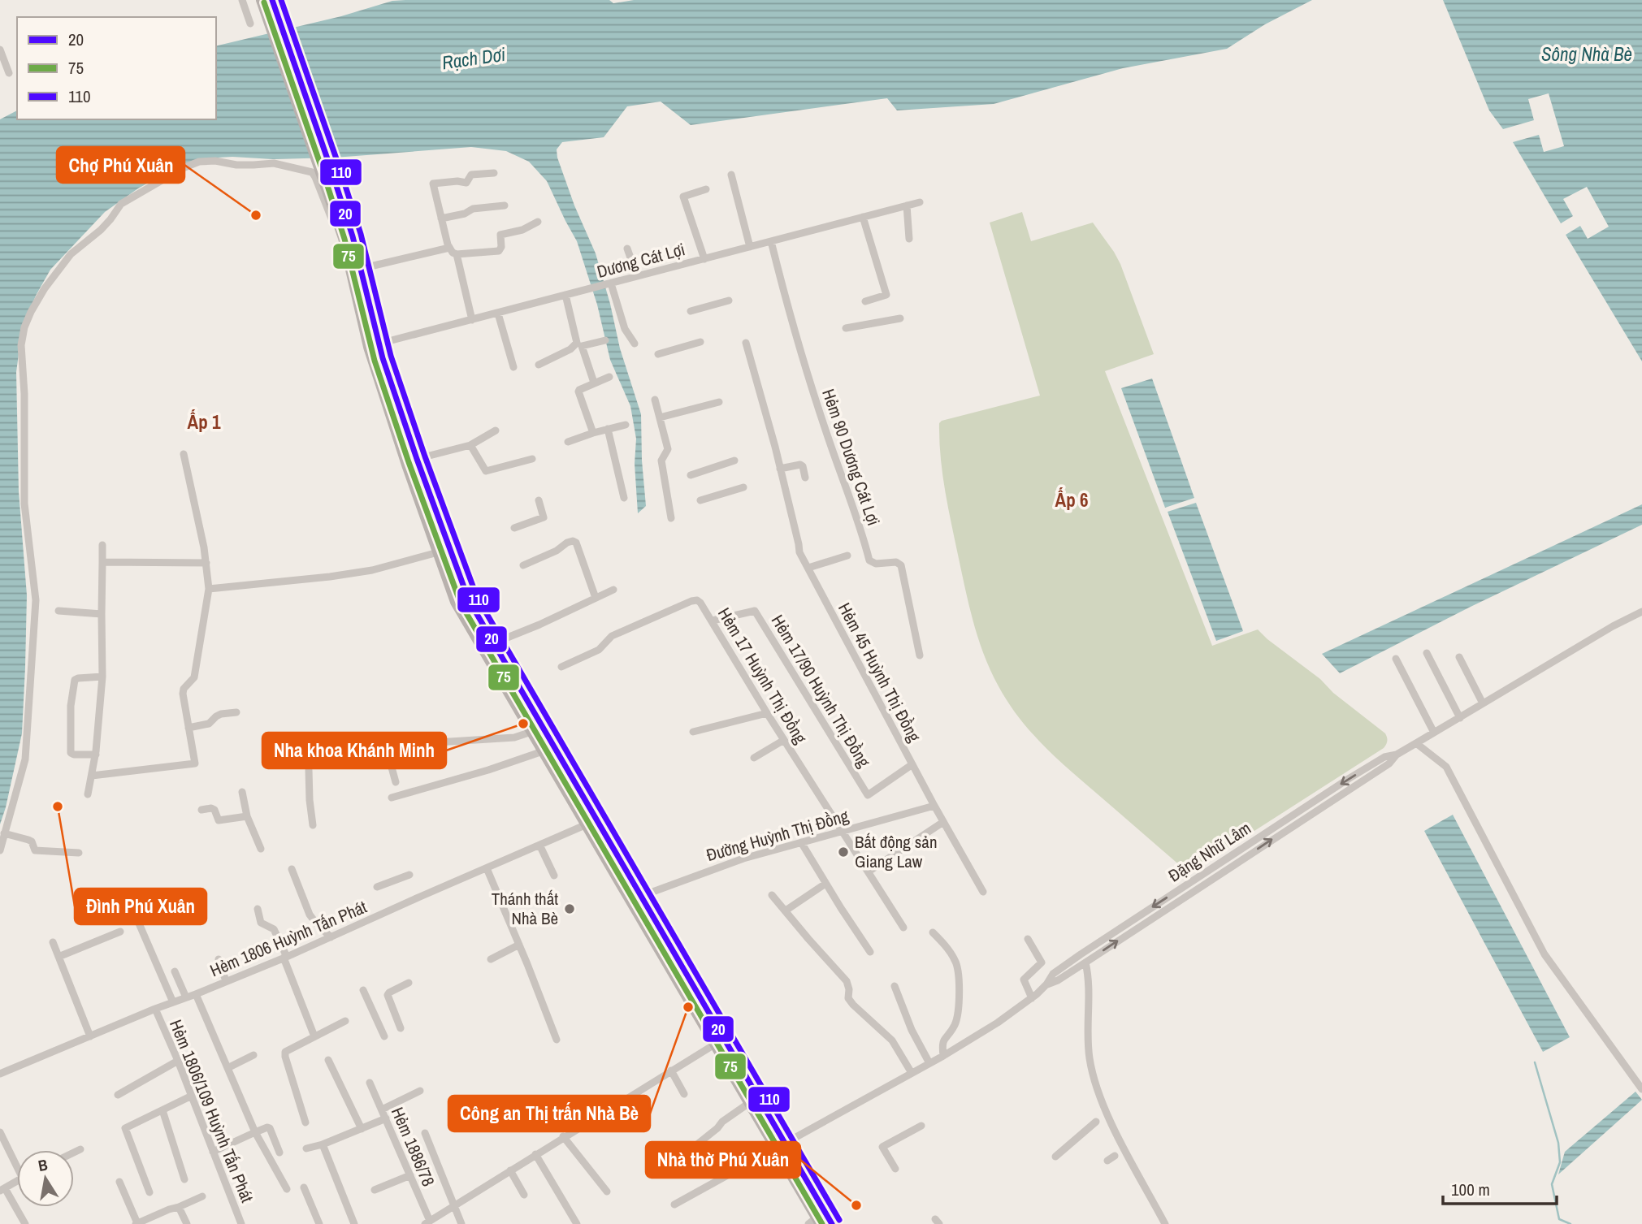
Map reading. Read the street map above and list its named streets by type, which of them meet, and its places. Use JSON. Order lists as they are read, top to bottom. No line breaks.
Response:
{"streets":{"street":["Dương Cát Lợi","Hẻm 90 Dương Cát Lợi","Hẻm 45 Huỳnh Thị Đồng","Hẻm 17 Huỳnh Thị Đồng","Hẻm 17/90 Huỳnh Thị Đồng","Đường Huỳnh Thị Đồng","Đặng Nhữ Lâm","Hẻm 1806 Huỳnh Tấn Phát","Hẻm 1806/109 Huỳnh Tấn Phát","Hẻm 1886/78"]},"crossings":[["Dương Cát Lợi","Hẻm 90 Dương Cát Lợi"],["Hẻm 45 Huỳnh Thị Đồng","Hẻm 17/90 Huỳnh Thị Đồng"],["Hẻm 45 Huỳnh Thị Đồng","Đường Huỳnh Thị Đồng"],["Hẻm 17 Huỳnh Thị Đồng","Hẻm 17/90 Huỳnh Thị Đồng"],["Hẻm 17 Huỳnh Thị Đồng","Đường Huỳnh Thị Đồng"],["Hẻm 1806 Huỳnh Tấn Phát","Hẻm 1806/109 Huỳnh Tấn Phát"]],"districts":["Ấp 1","Ấp 6"],"water":["Sông Nhà Bè","Rạch Dơi"],"places":["Chợ Phú Xuân","Nha khoa Khánh Minh","Đình Phú Xuân","Bất động sản Giang Law","Thánh thất Nhà Bè","Công an Thị trấn Nhà Bè","Nhà thờ Phú Xuân"],"lines":["transit line 20","transit line 110","transit line 75"],"legend":["20","75","110"],"scale_bar":"100 m","north":"top"}
